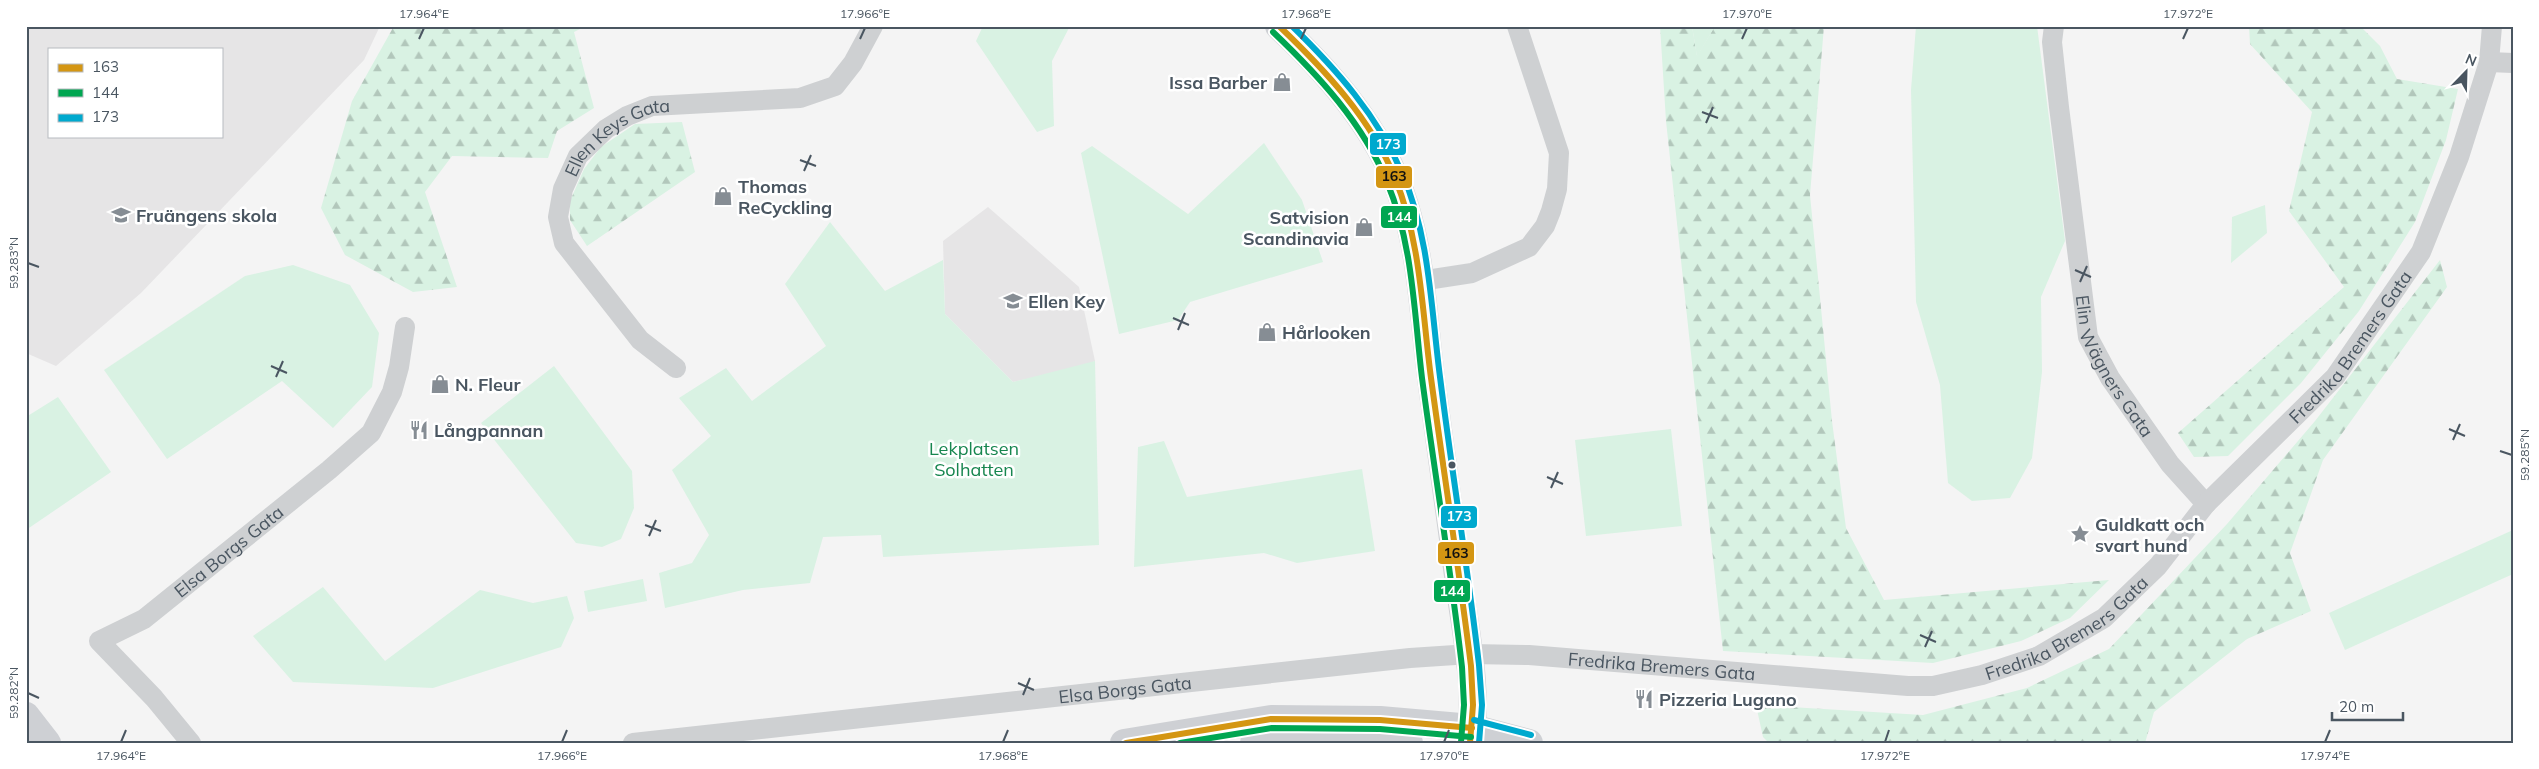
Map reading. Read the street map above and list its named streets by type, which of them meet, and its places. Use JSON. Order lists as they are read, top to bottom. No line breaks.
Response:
{"streets":{"street":["Ellen Keys Gata","Fredrika Bremers Gata","Elin Wägners Gata","Elsa Borgs Gata"]},"crossings":[["Fredrika Bremers Gata","Elin Wägners Gata"],["Fredrika Bremers Gata","Elsa Borgs Gata"]],"parks":["Lekplatsen Solhatten"],"places":{"shop":["Issa Barber","Thomas ReCyckling","Satvision Scandinavia","Hårlooken","N. Fleur"],"school or university":["Fruängens skola","Ellen Key"],"restaurant":["Långpannan","Pizzeria Lugano"],"place":["Guldkatt och svart hund"]},"lines":["transit line 163","transit line 173","transit line 144"],"legend":["163","144","173"],"scale_bar":"20 m","north":"top right","coordinates":["17.964°E","17.966°E","17.968°E","17.970°E","17.972°E","59.283°N","59.285°N","59.282°N","17.974°E"]}
